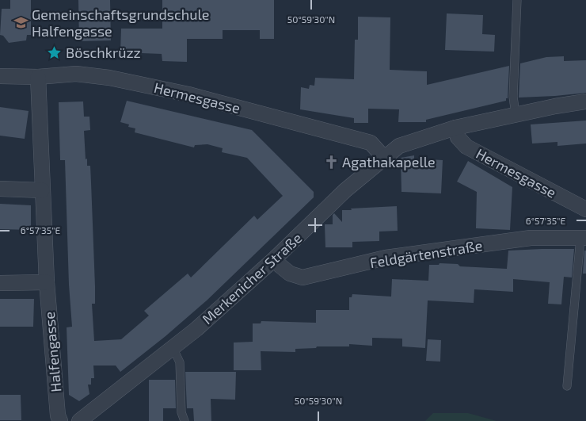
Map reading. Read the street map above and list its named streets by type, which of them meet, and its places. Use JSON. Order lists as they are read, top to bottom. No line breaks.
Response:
{"streets":{"street":["Hermesgasse","Feldgärtenstraße","Merkenicher Straße","Halfengasse"]},"crossings":[["Hermesgasse","Merkenicher Straße"],["Hermesgasse","Halfengasse"],["Feldgärtenstraße","Merkenicher Straße"]],"places":{"school or university":["Gemeinschaftsgrundschule Halfengasse"],"place":["Böschkrüzz"],"church":["Agathakapelle"]},"coordinates":["50°59'30\"N","6°57'35\"E"]}
